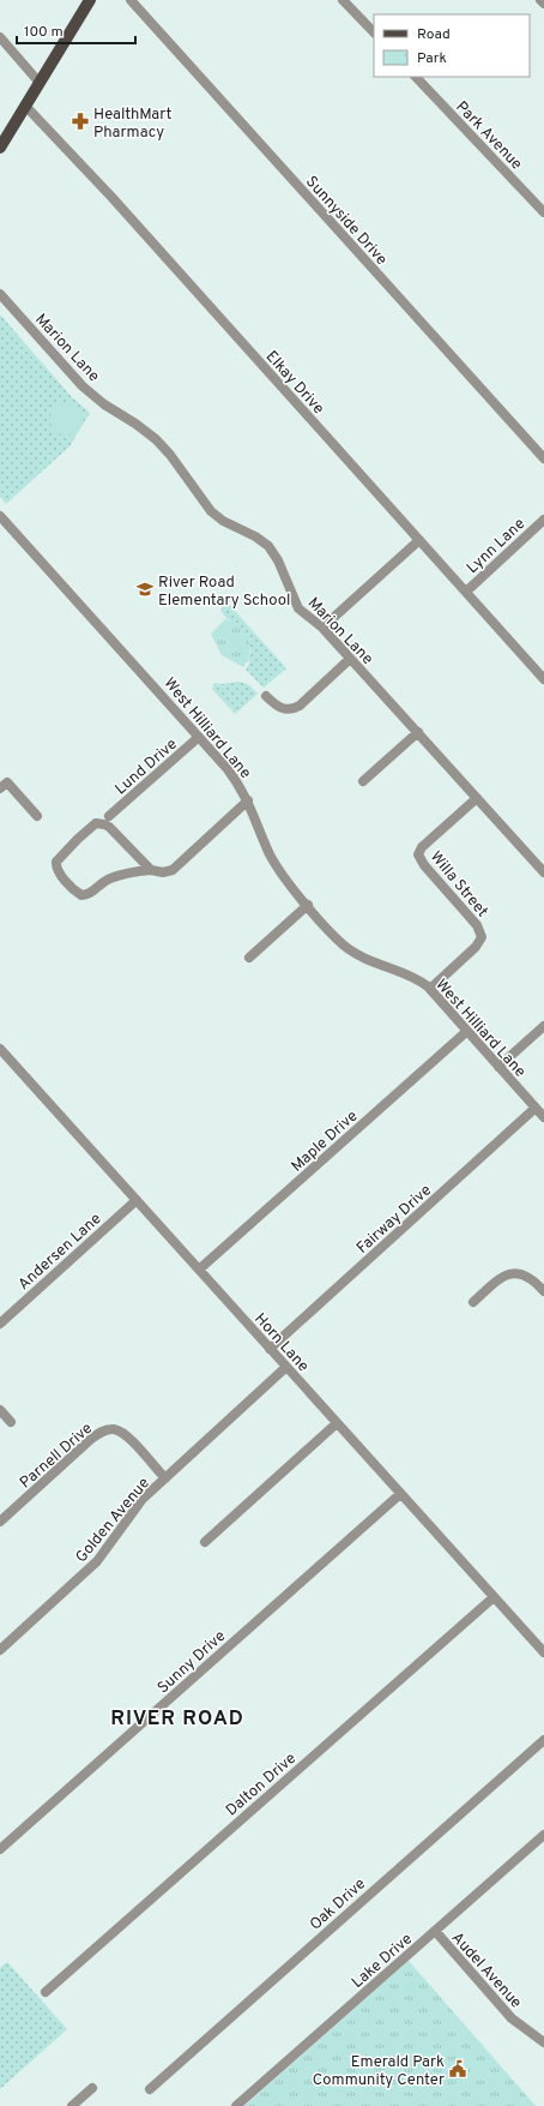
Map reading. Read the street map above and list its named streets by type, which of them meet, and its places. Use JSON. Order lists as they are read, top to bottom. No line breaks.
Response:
{"streets":{"street":["Park Avenue","Sunnyside Drive","Marion Lane","Elkay Drive","Lynn Lane","West Hilliard Lane","Lund Drive","Willa Street","Maple Drive","Fairway Drive","Andersen Lane","Horn Lane","Parnell Drive","Golden Avenue","Sunny Drive","Dalton Drive","Oak Drive","Lake Drive","Audel Avenue"]},"crossings":[["Marion Lane","Willa Street"],["Elkay Drive","Lynn Lane"],["West Hilliard Lane","Lund Drive"],["West Hilliard Lane","Willa Street"],["West Hilliard Lane","Maple Drive"],["West Hilliard Lane","Fairway Drive"],["Maple Drive","Horn Lane"],["Fairway Drive","Horn Lane"],["Andersen Lane","Horn Lane"],["Horn Lane","Golden Avenue"],["Horn Lane","Sunny Drive"],["Horn Lane","Dalton Drive"],["Parnell Drive","Golden Avenue"],["Lake Drive","Audel Avenue"]],"districts":["RIVER ROAD"],"places":{"pharmacy":["HealthMart Pharmacy"],"school or university":["River Road Elementary School"],"public building":["Emerald Park Community Center"]},"legend":["Road","Park"],"scale_bar":"100 m"}
